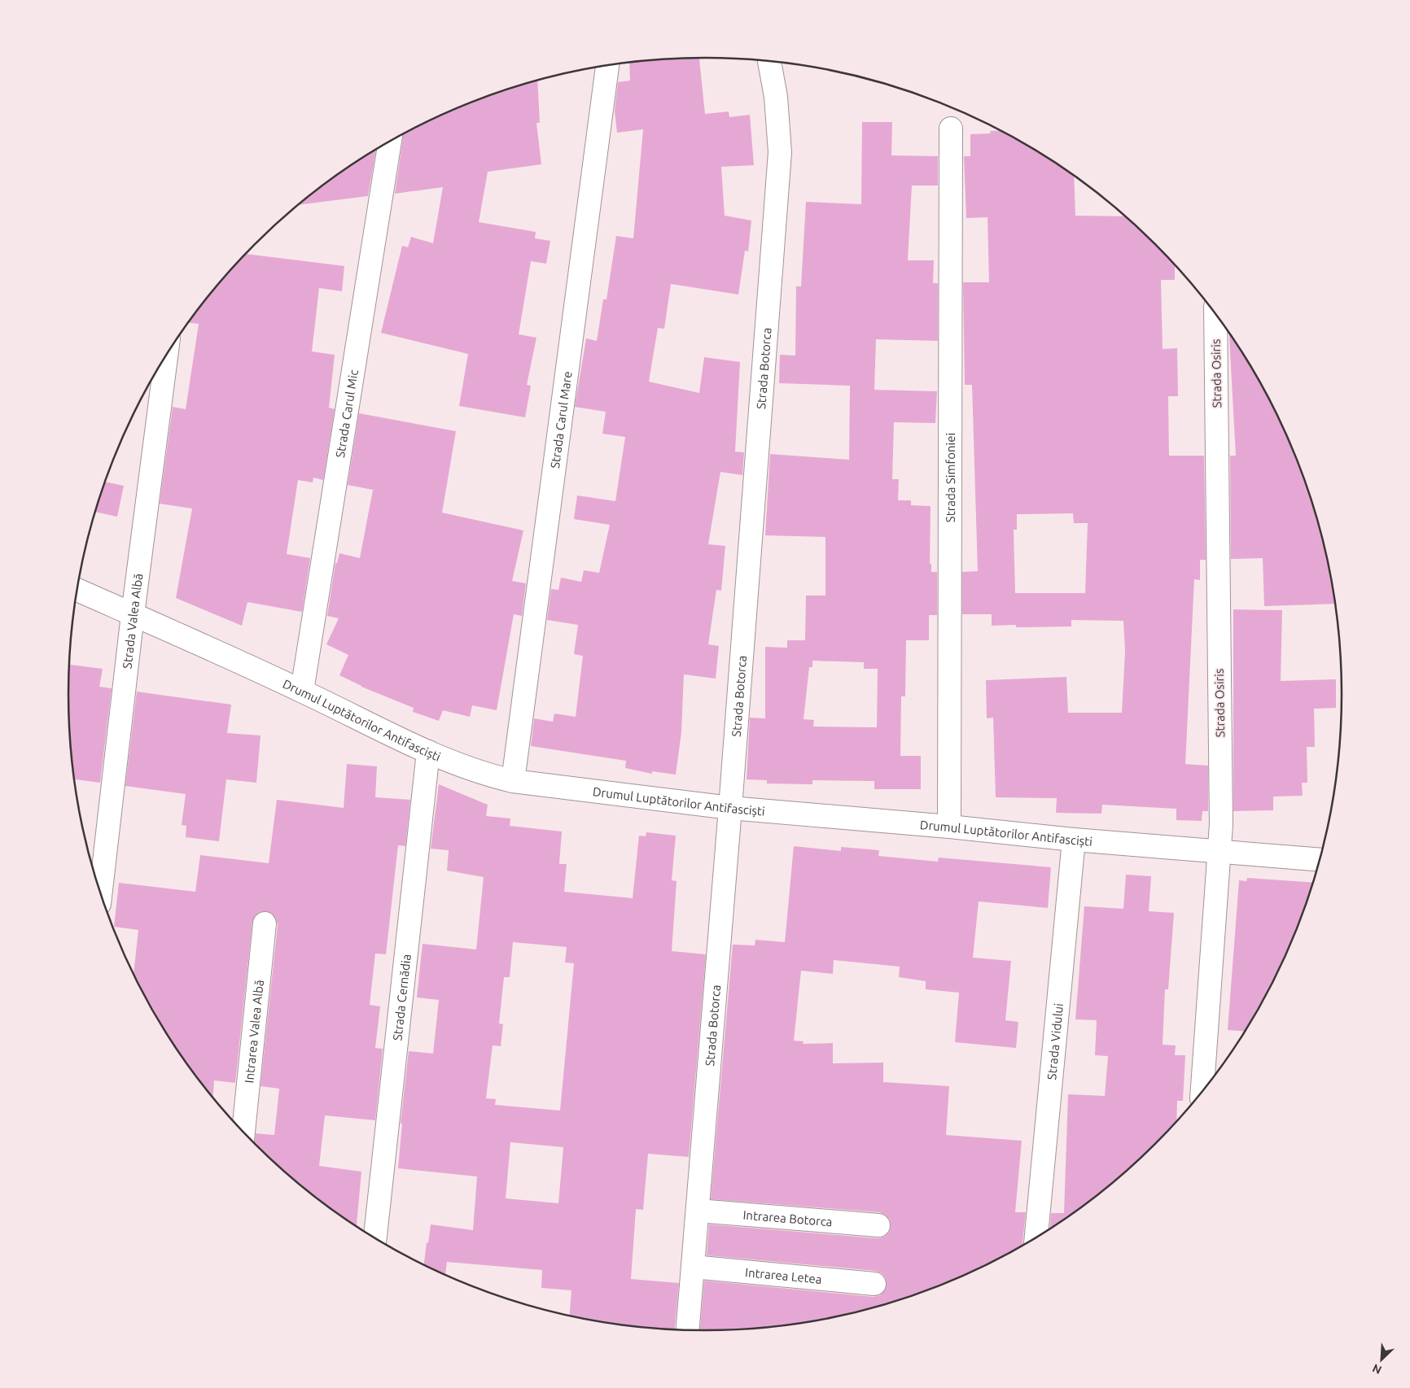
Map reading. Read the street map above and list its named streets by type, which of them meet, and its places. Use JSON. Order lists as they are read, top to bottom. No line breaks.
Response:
{"streets":{"street":["Strada Botorca","Strada Osiris","Strada Carul Mic","Strada Carul Mare","Strada Simfoniei","Strada Valea Albă","Drumul Luptătorilor Antifasciști","Strada Cernădia","Intrarea Valea Albă","Strada Vidului","Intrarea Botorca","Intrarea Letea"]},"crossings":[["Strada Botorca","Drumul Luptătorilor Antifasciști"],["Strada Botorca","Intrarea Botorca"],["Strada Botorca","Intrarea Letea"],["Strada Osiris","Drumul Luptătorilor Antifasciști"],["Strada Carul Mic","Drumul Luptătorilor Antifasciști"],["Strada Carul Mare","Drumul Luptătorilor Antifasciști"],["Strada Simfoniei","Drumul Luptătorilor Antifasciști"],["Strada Valea Albă","Drumul Luptătorilor Antifasciști"],["Drumul Luptătorilor Antifasciști","Strada Cernădia"],["Drumul Luptătorilor Antifasciști","Strada Vidului"]],"north":"bottom left"}
